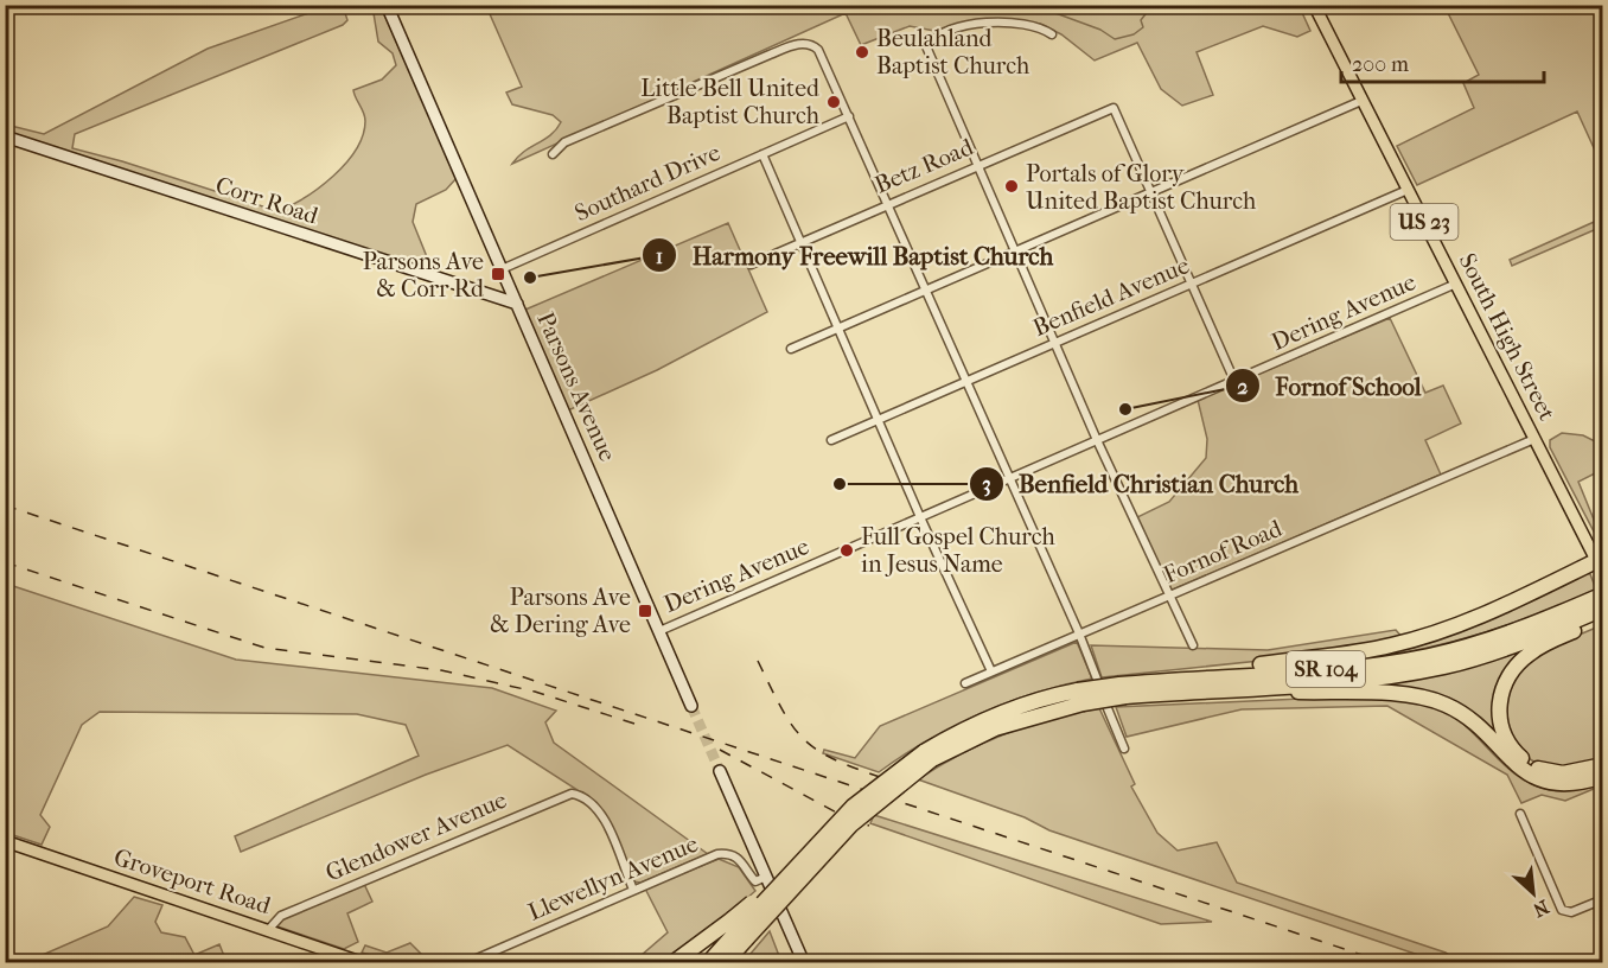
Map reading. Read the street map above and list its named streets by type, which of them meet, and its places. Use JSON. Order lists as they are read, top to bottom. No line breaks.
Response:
{"streets":{"highway":["SR 104"],"main road":["US 23","South High Street","Groveport Road"],"street":["Betz Road","Southard Drive","Corr Road","Benfield Avenue","Dering Avenue","Parsons Avenue","Fornof Road","Glendower Avenue","Llewellyn Avenue"]},"crossings":[["Southard Drive","Parsons Avenue"],["Corr Road","Parsons Avenue"],["Benfield Avenue","South High Street"],["Dering Avenue","South High Street"],["Dering Avenue","Parsons Avenue"],["South High Street","Fornof Road"],["Glendower Avenue","Llewellyn Avenue"],["Glendower Avenue","Groveport Road"]],"places":{"other":["Beulahland Baptist Church","Little Bell United Baptist Church","Portals of Glory United Baptist Church","Harmony Freewill Baptist Church","Fornof School","Benfield Christian Church","Full Gospel Church in Jesus Name"],"transit":["Parsons Ave & Corr Rd","Parsons Ave & Dering Ave"]},"scale_bar":"200 m","north":"bottom right"}
